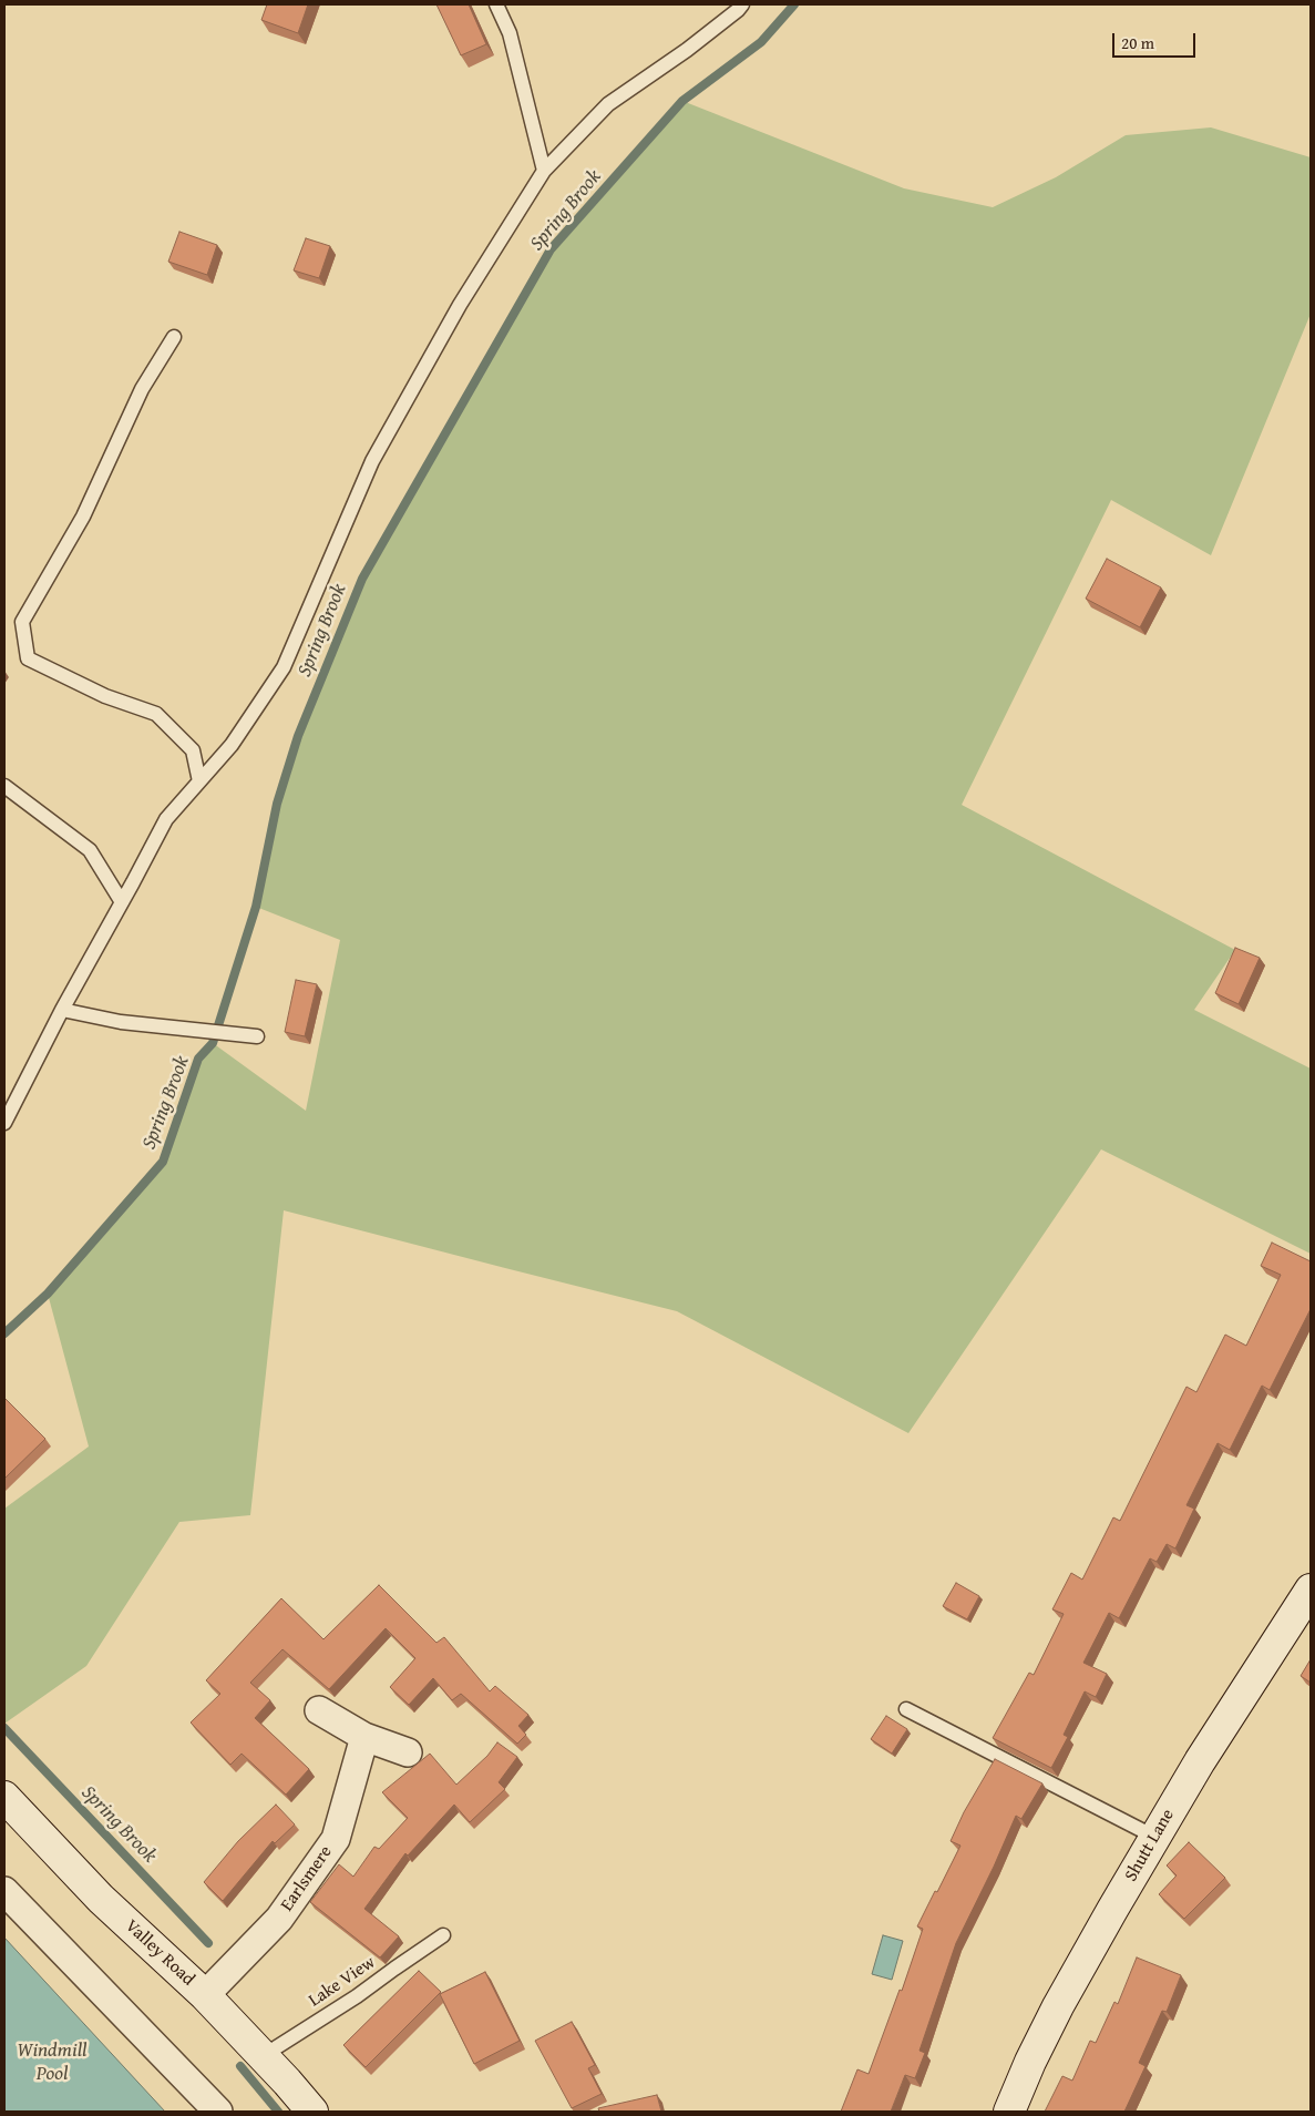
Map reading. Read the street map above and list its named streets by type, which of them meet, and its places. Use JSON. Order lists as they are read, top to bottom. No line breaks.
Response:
{"streets":{"main road":["Shutt Lane","Valley Road"],"street":["Earlsmere"],"lane":["Lake View"]},"crossings":[["Earlsmere","Valley Road"],["Valley Road","Lake View"]],"water":["Spring Brook","Windmill Pool"],"scale_bar":"20 m"}
